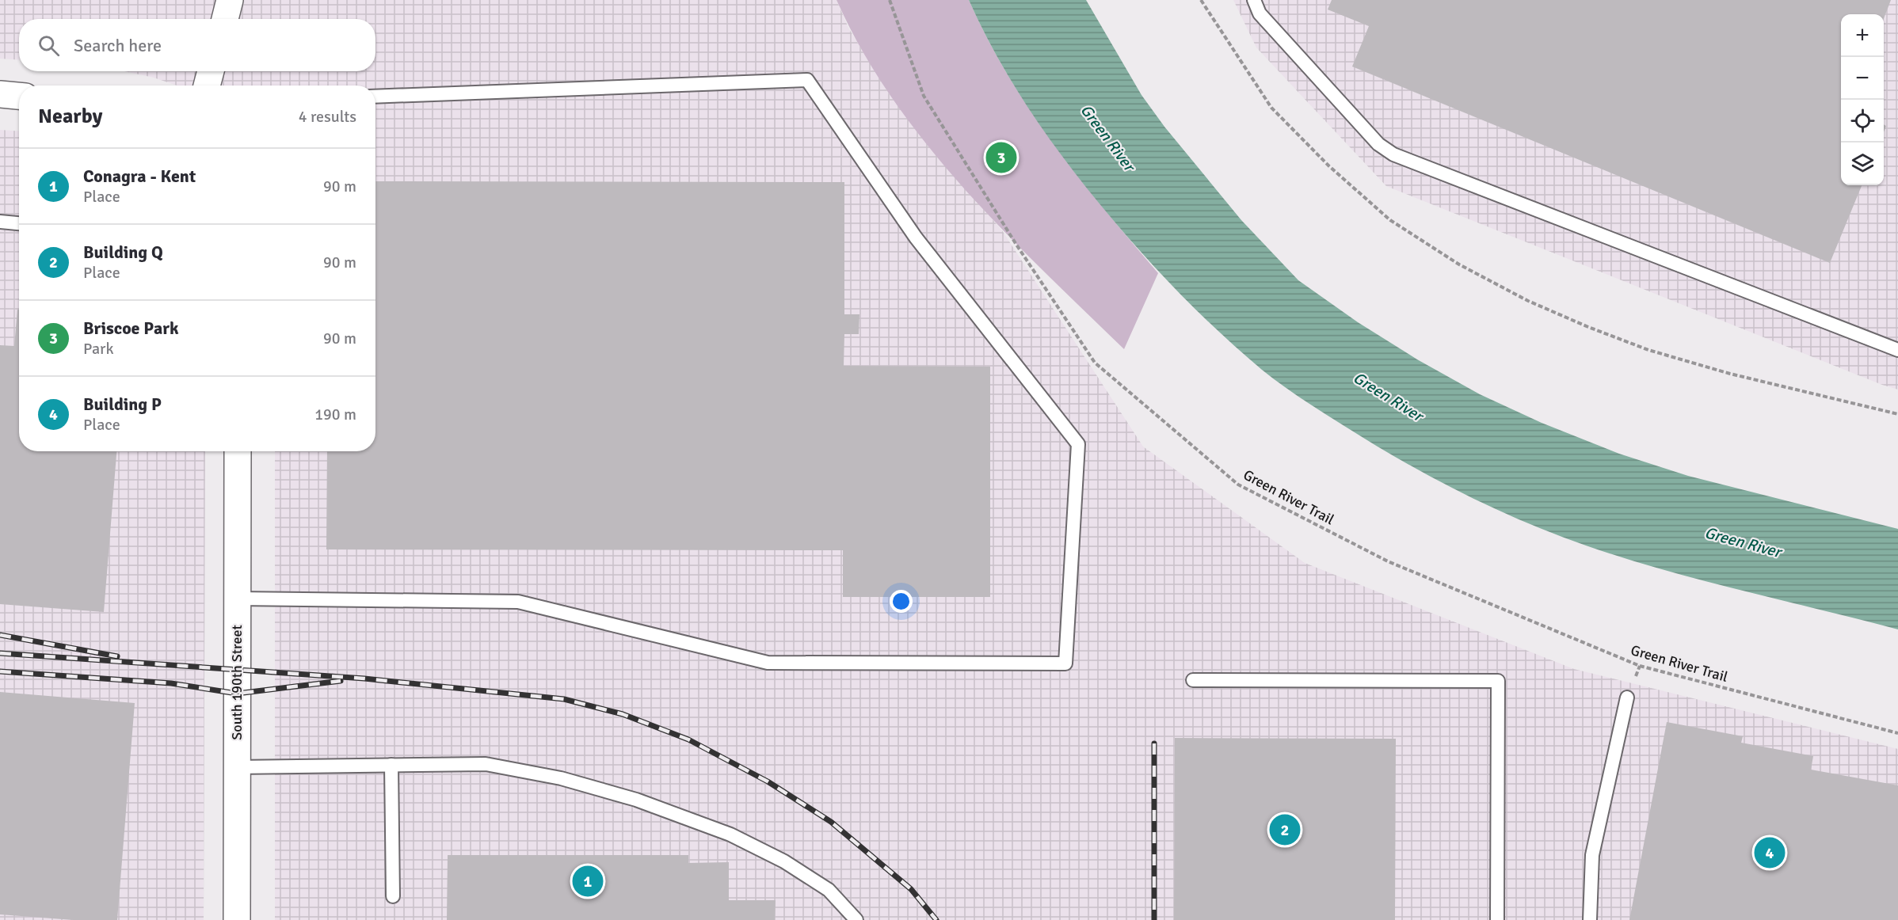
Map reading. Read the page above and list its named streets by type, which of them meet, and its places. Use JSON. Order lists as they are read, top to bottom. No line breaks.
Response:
{"streets":{"street":["South 190th Street"],"path":["Green River Trail"]},"water":["Green River"],"page":{"map_buttons":["+","−"],"search":"Search here","heading":["Nearby","4 results"],"pins":["3","2","4","1"],"list":[{"mark":"1","name":"Conagra - Kent","note":"Place","value":"90 m"},{"mark":"2","name":"Building Q","note":"Place","value":"90 m"},{"mark":"3","name":"Briscoe Park","note":"Park","value":"90 m"},{"mark":"4","name":"Building P","note":"Place","value":"190 m"}]}}
